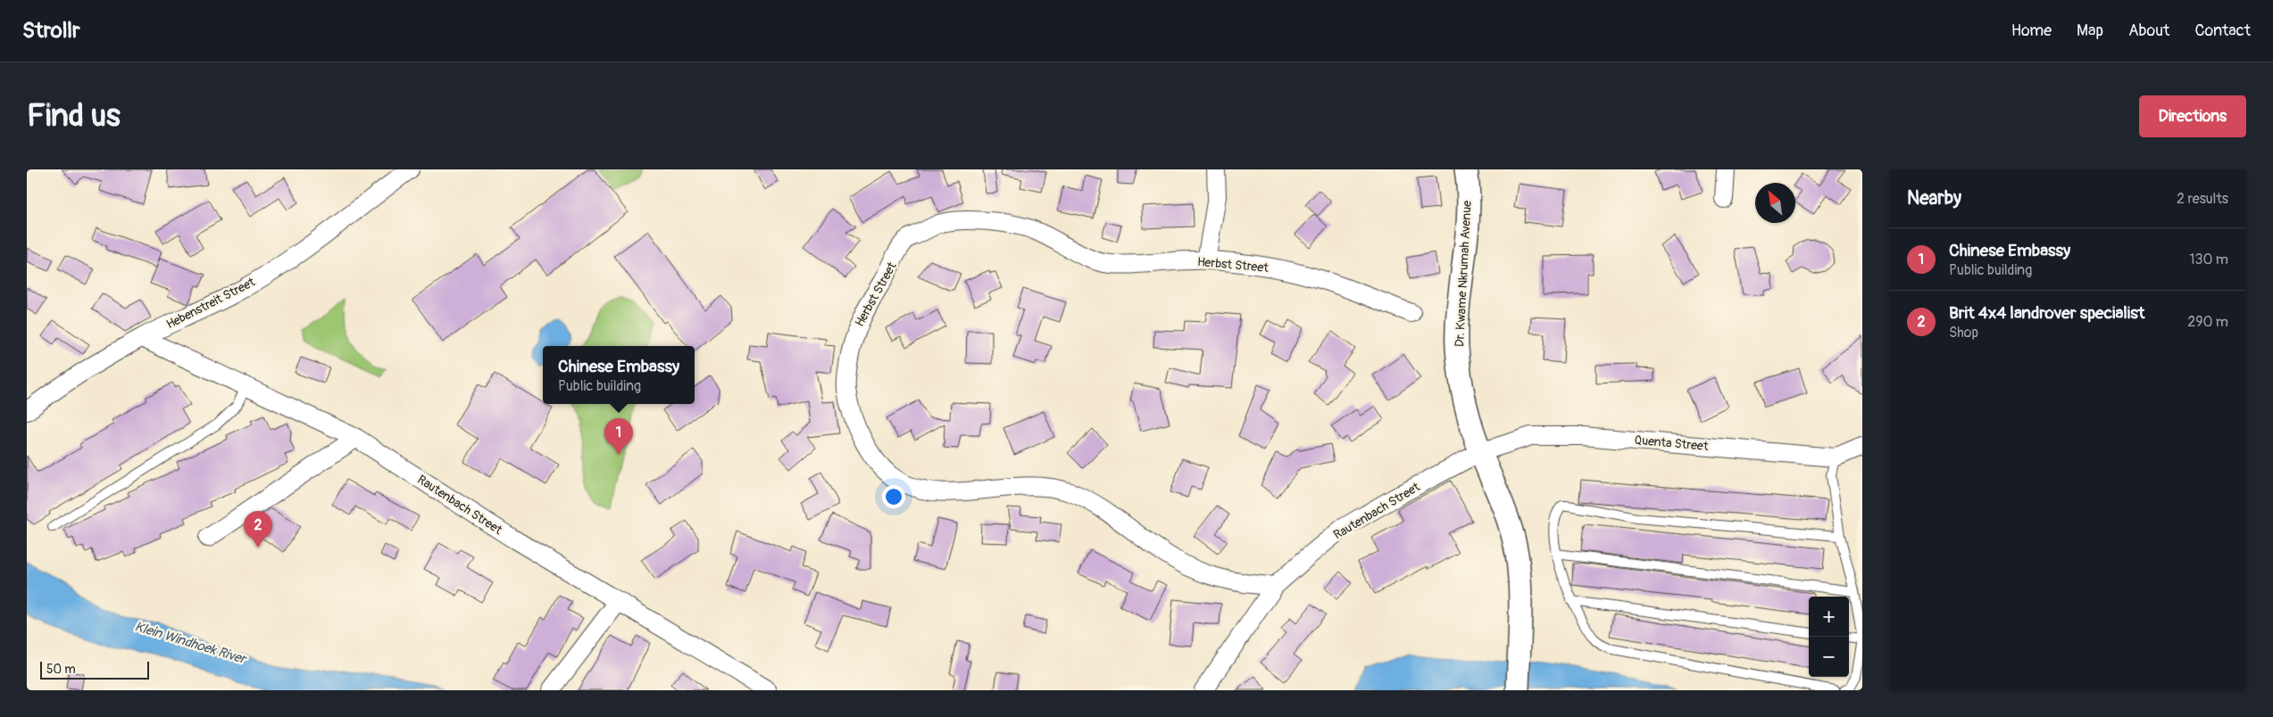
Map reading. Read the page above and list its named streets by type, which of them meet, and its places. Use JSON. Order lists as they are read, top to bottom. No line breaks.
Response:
{"streets":{"street":["Herbst Street","Dr. Kwame Nkrumah Avenue","Hebenstreit Street","Quenta Street","Rautenbach Street"]},"crossings":[["Herbst Street","Rautenbach Street"],["Dr. Kwame Nkrumah Avenue","Quenta Street"],["Dr. Kwame Nkrumah Avenue","Rautenbach Street"],["Hebenstreit Street","Rautenbach Street"],["Quenta Street","Rautenbach Street"]],"water":["Klein Windhoek River"],"scale_bar":"50 m","north":"top left","page":{"header":"Strollr","nav":["Home","Map","About","Contact"],"buttons":"Directions","title":"Find us","heading":["Nearby","2 results"],"list":[{"mark":"1","name":"Chinese Embassy","note":"Public building","value":"130 m"},{"mark":"2","name":"Brit 4x4 landrover specialist","note":"Shop","value":"290 m"}],"popup":["Chinese Embassy","Public building"],"pins":["1","2"],"map_buttons":["+","−"],"scale":"50 m"}}
